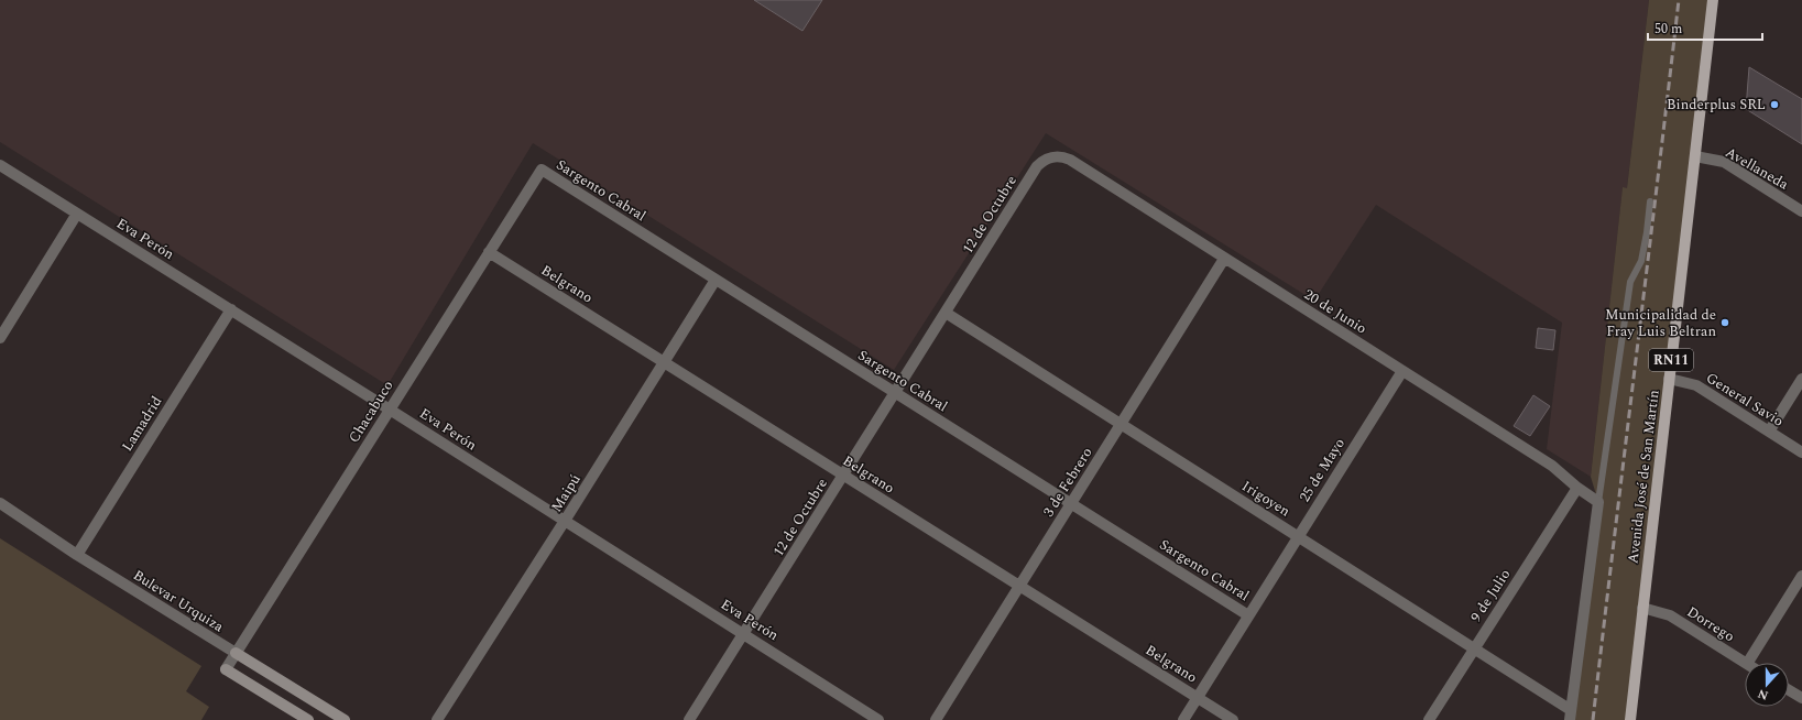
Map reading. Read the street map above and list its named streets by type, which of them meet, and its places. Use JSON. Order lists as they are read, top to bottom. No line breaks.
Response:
{"streets":{"main road":["RN11","Avenida José de San Martín"],"street":["Avellaneda","Sargento Cabral","12 de Octubre","Eva Perón","Belgrano","20 de Junio","General Savio","Chacabuco","Lamadrid","25 de Mayo","3 de Febrero","Maipú","Irigoyen","9 de Julio","Bulevar Urquiza","Dorrego"]},"crossings":[["Avellaneda","Avenida José de San Martín"],["Sargento Cabral","12 de Octubre"],["Sargento Cabral","Chacabuco"],["Sargento Cabral","25 de Mayo"],["Sargento Cabral","3 de Febrero"],["Sargento Cabral","Maipú"],["12 de Octubre","Eva Perón"],["12 de Octubre","Belgrano"],["12 de Octubre","20 de Junio"],["12 de Octubre","Irigoyen"],["Eva Perón","Chacabuco"],["Eva Perón","Lamadrid"],["Eva Perón","Maipú"],["Belgrano","Chacabuco"],["Belgrano","25 de Mayo"],["Belgrano","3 de Febrero"],["Belgrano","Maipú"],["20 de Junio","25 de Mayo"],["20 de Junio","3 de Febrero"],["20 de Junio","9 de Julio"],["General Savio","Avenida José de San Martín"],["Chacabuco","Bulevar Urquiza"],["Lamadrid","Bulevar Urquiza"],["25 de Mayo","Irigoyen"],["Avenida José de San Martín","Dorrego"],["3 de Febrero","Irigoyen"],["Irigoyen","9 de Julio"]],"places":["Binderplus SRL","Municipalidad de Fray Luis Beltran"],"scale_bar":"50 m","north":"bottom"}
